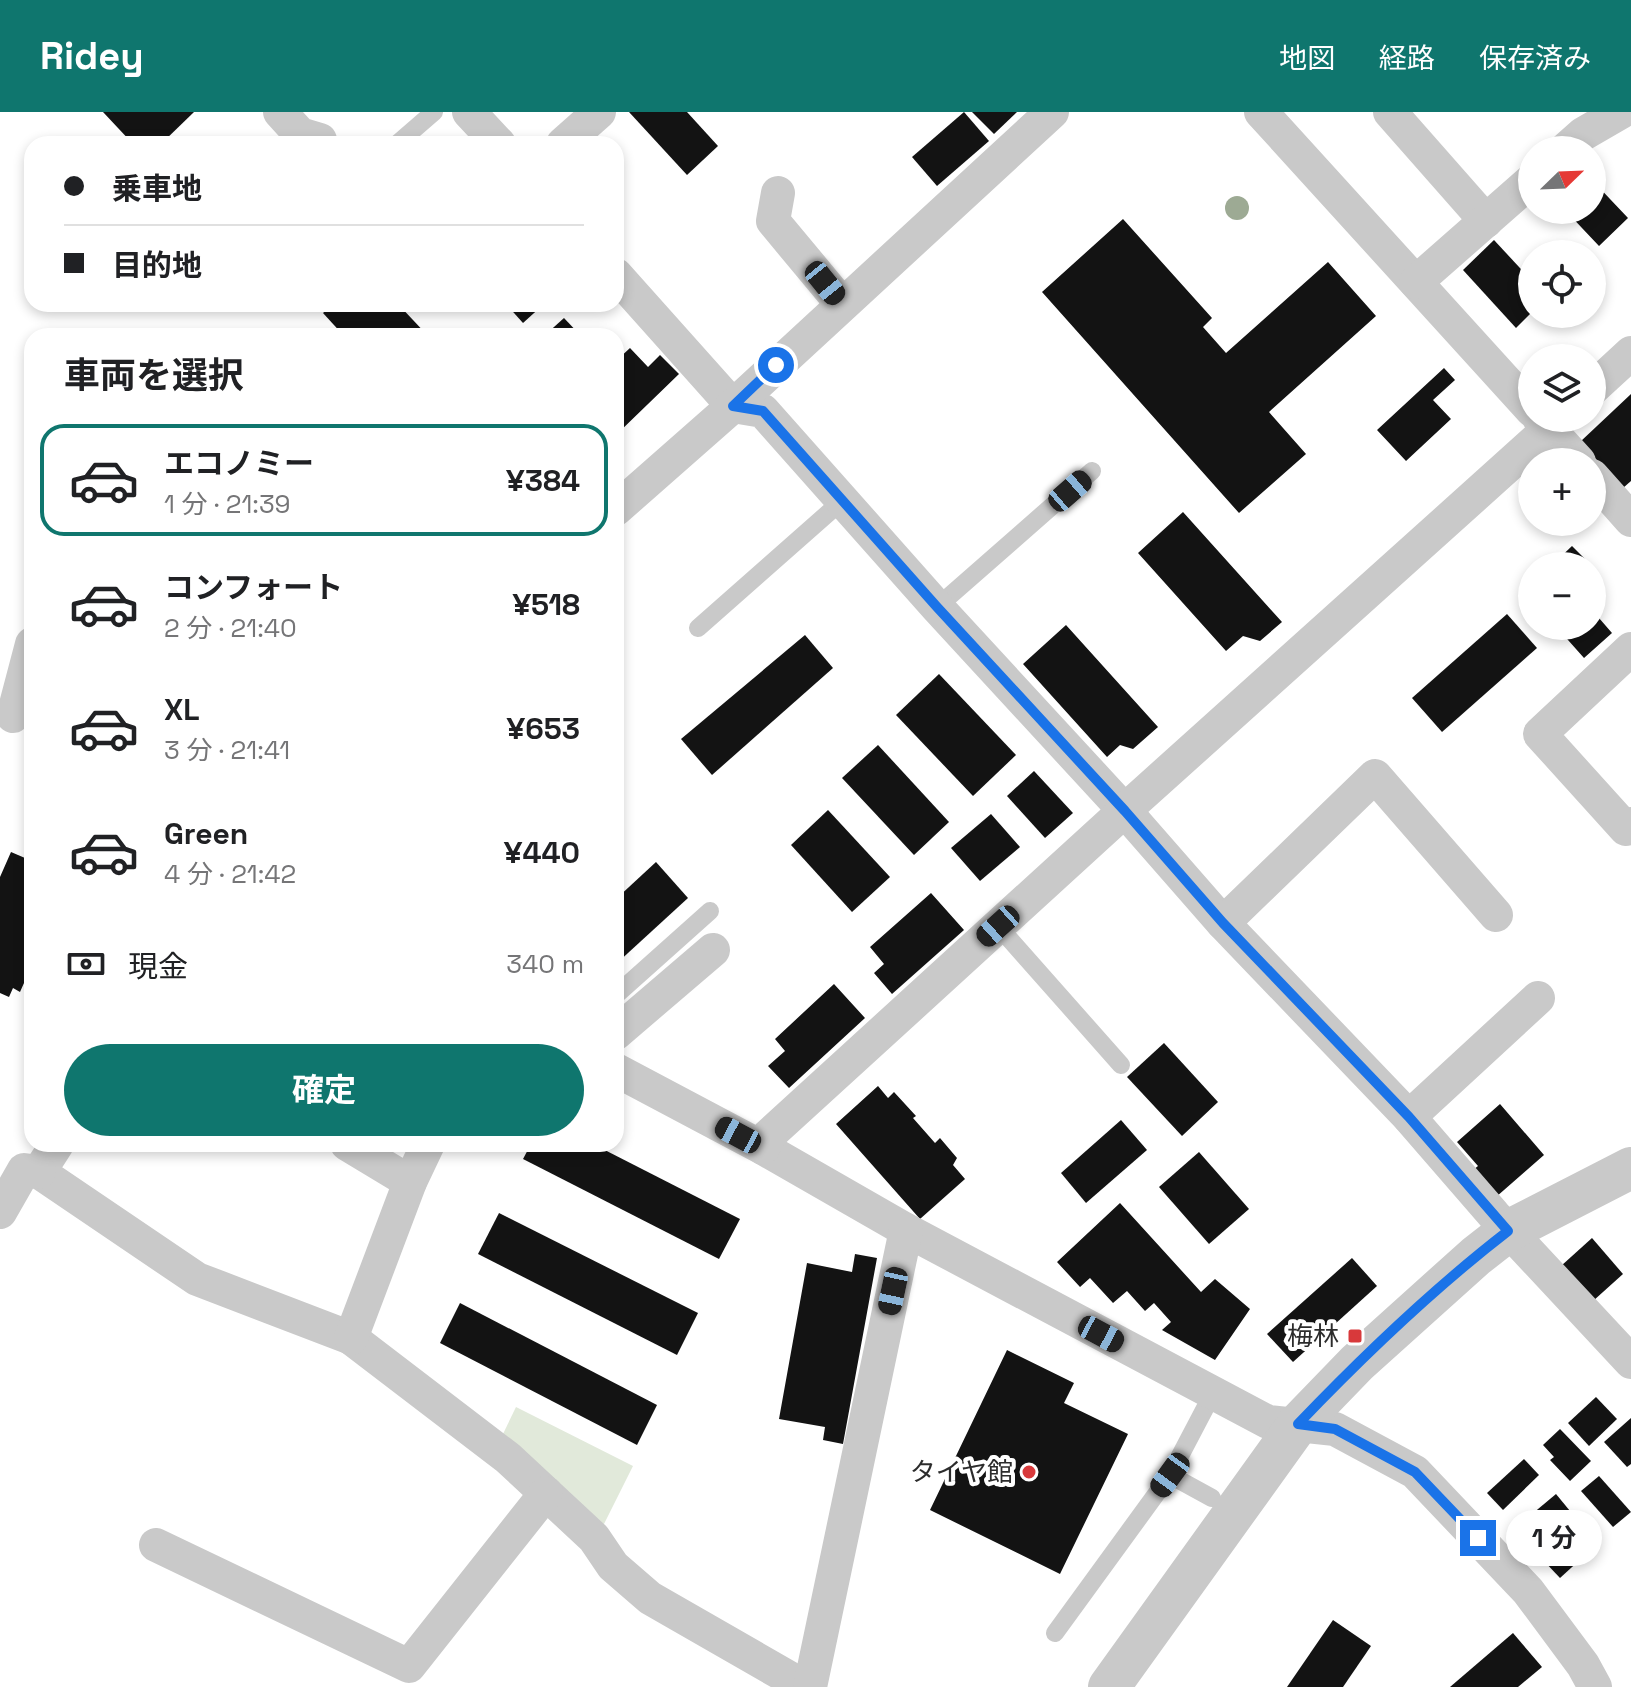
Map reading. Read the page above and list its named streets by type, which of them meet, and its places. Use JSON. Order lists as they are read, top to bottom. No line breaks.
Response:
{"places":{"transit":["梅林"],"other":["タイヤ館"]},"north":"top right","page":{"header":"Ridey","nav":["地図","経路","保存済み"],"map_buttons":["+","−"],"banner":["乗車地","目的地"],"heading":"車両を選択","list":[{"name":"エコノミー","note":"1 分 · 21:39","value":"¥384"},{"name":"コンフォート","note":"2 分 · 21:40","value":"¥518"},{"name":"XL","note":"3 分 · 21:41","value":"¥653"},{"name":"Green","note":"4 分 · 21:42","value":"¥440"}],"pay":["現金","340 m"],"buttons":"確定","bubble":"1 分"}}
